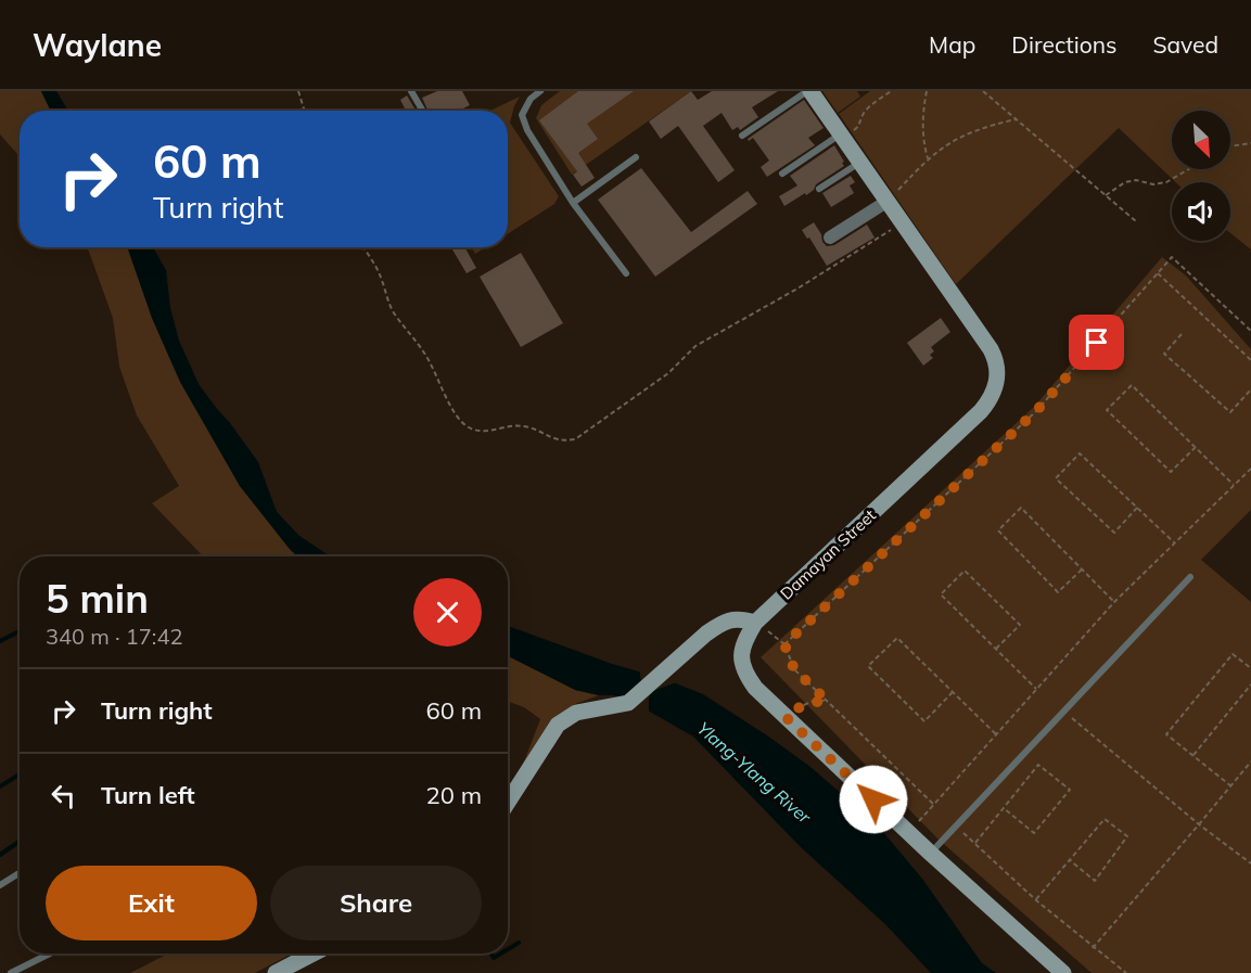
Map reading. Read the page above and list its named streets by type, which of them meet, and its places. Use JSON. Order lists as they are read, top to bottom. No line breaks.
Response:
{"streets":{"street":["Damayan Street"]},"water":["Ylang-Ylang River"],"north":"bottom right","page":{"header":"Waylane","nav":["Map","Directions","Saved"],"turn":["60 m","Turn right"],"heading":["5 min","340 m · 17:42"],"list":[{"name":"Turn right","value":"60 m"},{"name":"Turn left","value":"20 m"}],"buttons":["Exit","Share"]}}
